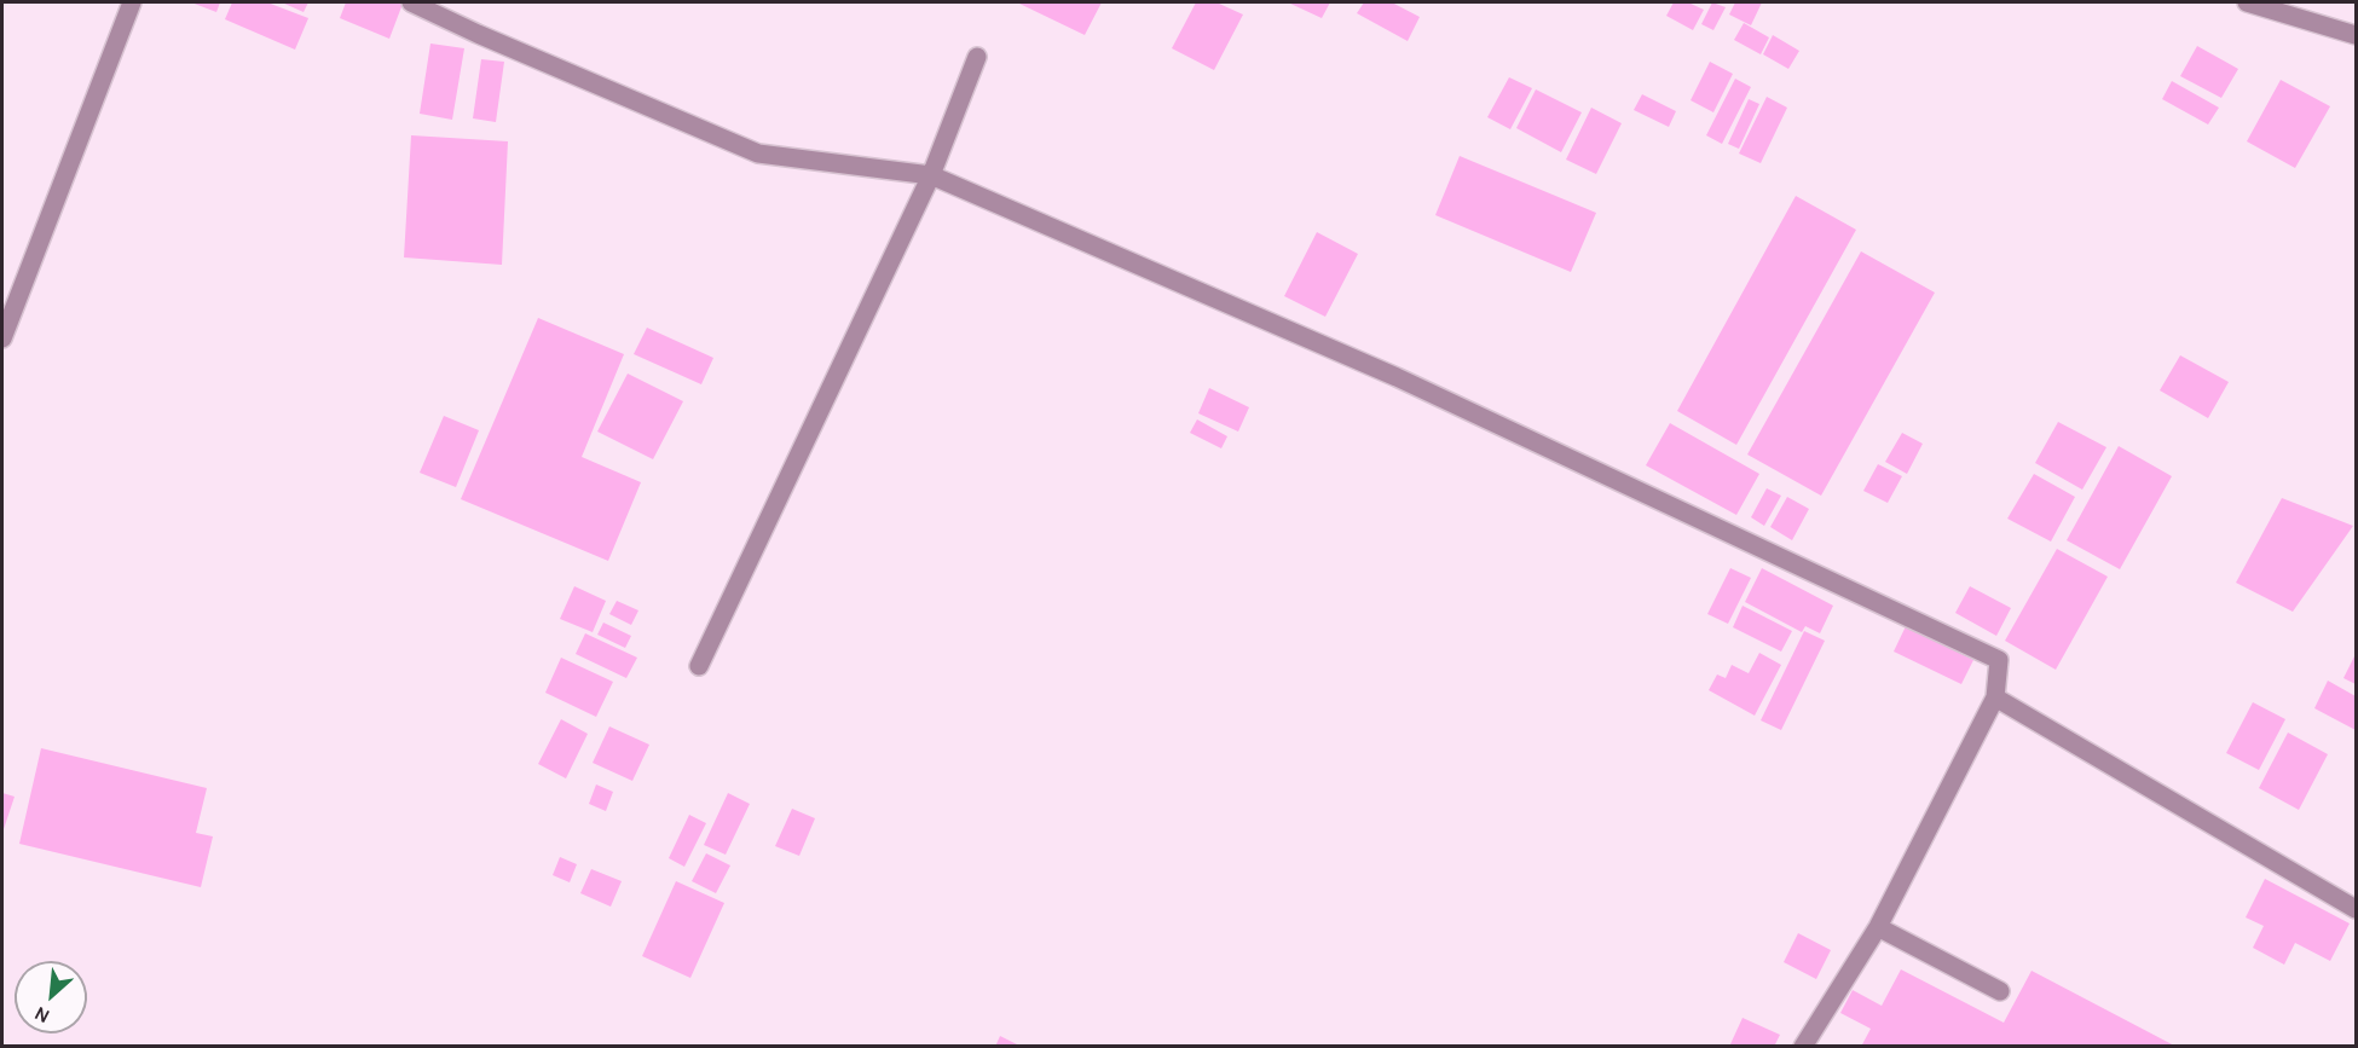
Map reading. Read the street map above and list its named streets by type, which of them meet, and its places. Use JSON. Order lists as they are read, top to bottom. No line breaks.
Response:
{"north":"bottom left"}
